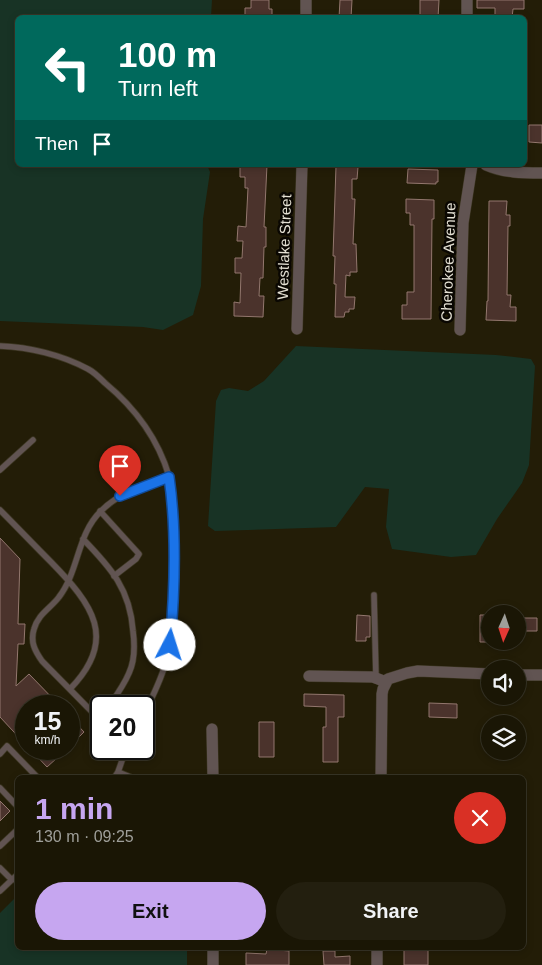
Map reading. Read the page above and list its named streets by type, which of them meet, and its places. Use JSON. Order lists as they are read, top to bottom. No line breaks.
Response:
{"streets":{"street":["Westlake Street","Cherokee Avenue"]},"north":"bottom","page":{"turn":["100 m","Turn left"],"then":"Then","speed":"15 km/h","limit":"20","heading":["1 min","130 m · 09:25"],"buttons":["Exit","Share"]}}
